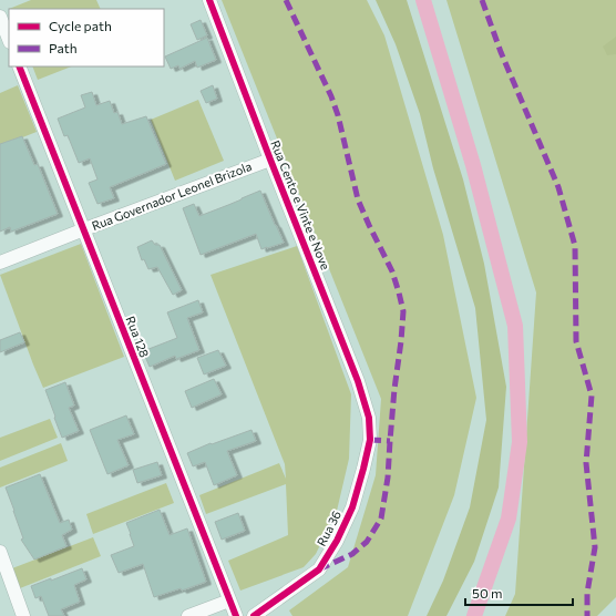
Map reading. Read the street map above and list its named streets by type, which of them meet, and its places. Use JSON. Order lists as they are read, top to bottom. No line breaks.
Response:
{"streets":{"street":["Rua Governador Leonel Brizola","Rua Cento e Vinte e Nove","Rua 128","Rua 36"]},"crossings":[["Rua Governador Leonel Brizola","Rua Cento e Vinte e Nove"],["Rua Governador Leonel Brizola","Rua 128"],["Rua Cento e Vinte e Nove","Rua 36"]],"legend":["Cycle path","Path"],"scale_bar":"50 m"}
